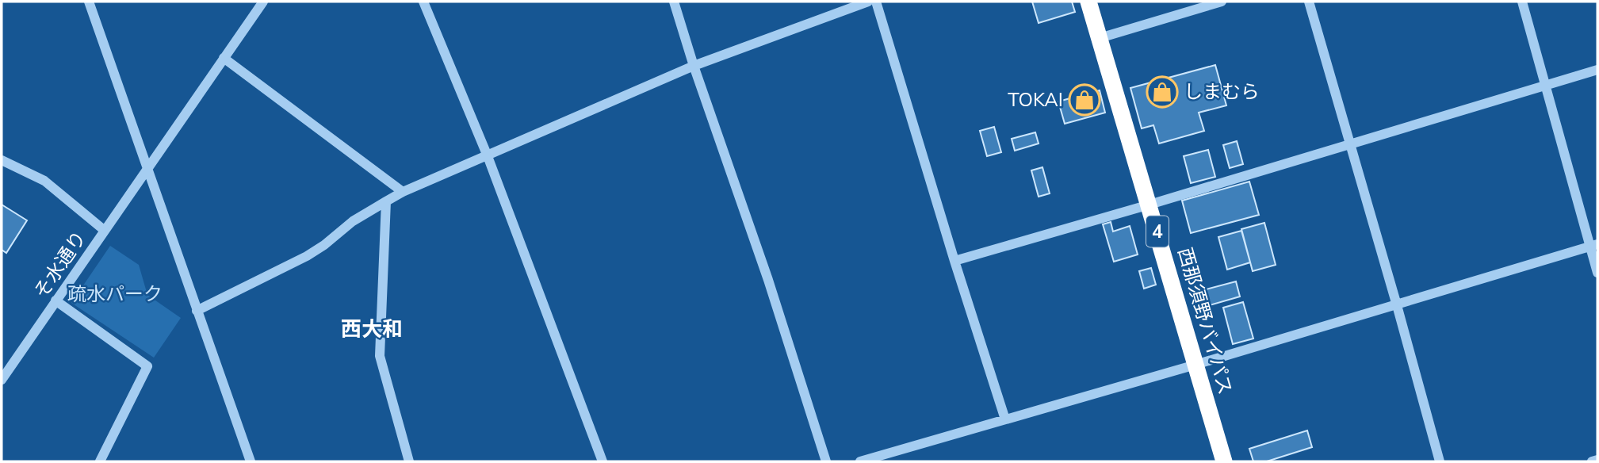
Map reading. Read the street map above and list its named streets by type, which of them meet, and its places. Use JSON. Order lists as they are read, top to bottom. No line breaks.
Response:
{"streets":{"highway":["4","西那須野バイパス"],"street":["そ水通り"]},"districts":["西大和"],"parks":["疏水パーク"],"places":{"shop":["しまむら","TOKAI"]}}
